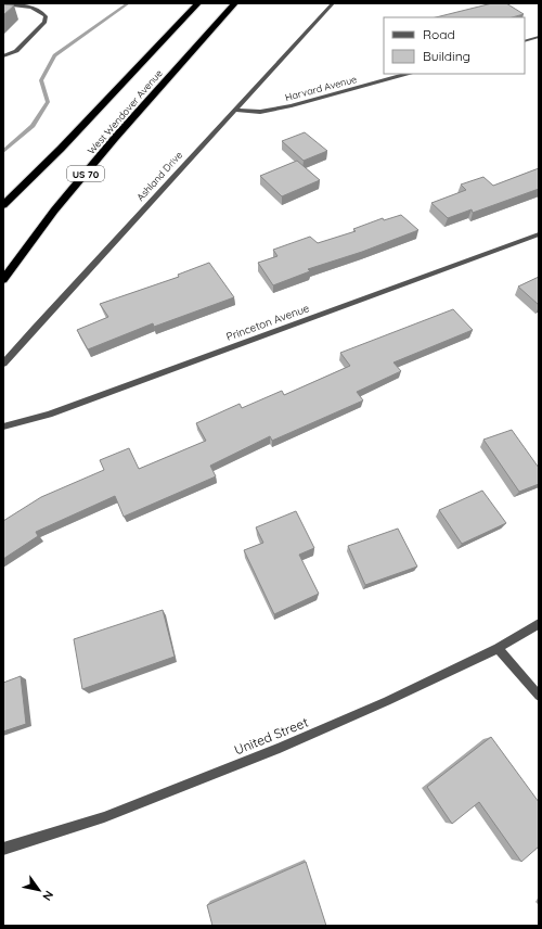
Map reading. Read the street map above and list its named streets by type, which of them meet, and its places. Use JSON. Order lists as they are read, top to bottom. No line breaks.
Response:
{"streets":{"highway":["West Wendover Avenue","US 70"],"street":["Harvard Avenue","Ashland Drive","Princeton Avenue","United Street"]},"crossings":[["Harvard Avenue","Ashland Drive"]],"legend":["Road","Building"],"north":"bottom right"}
